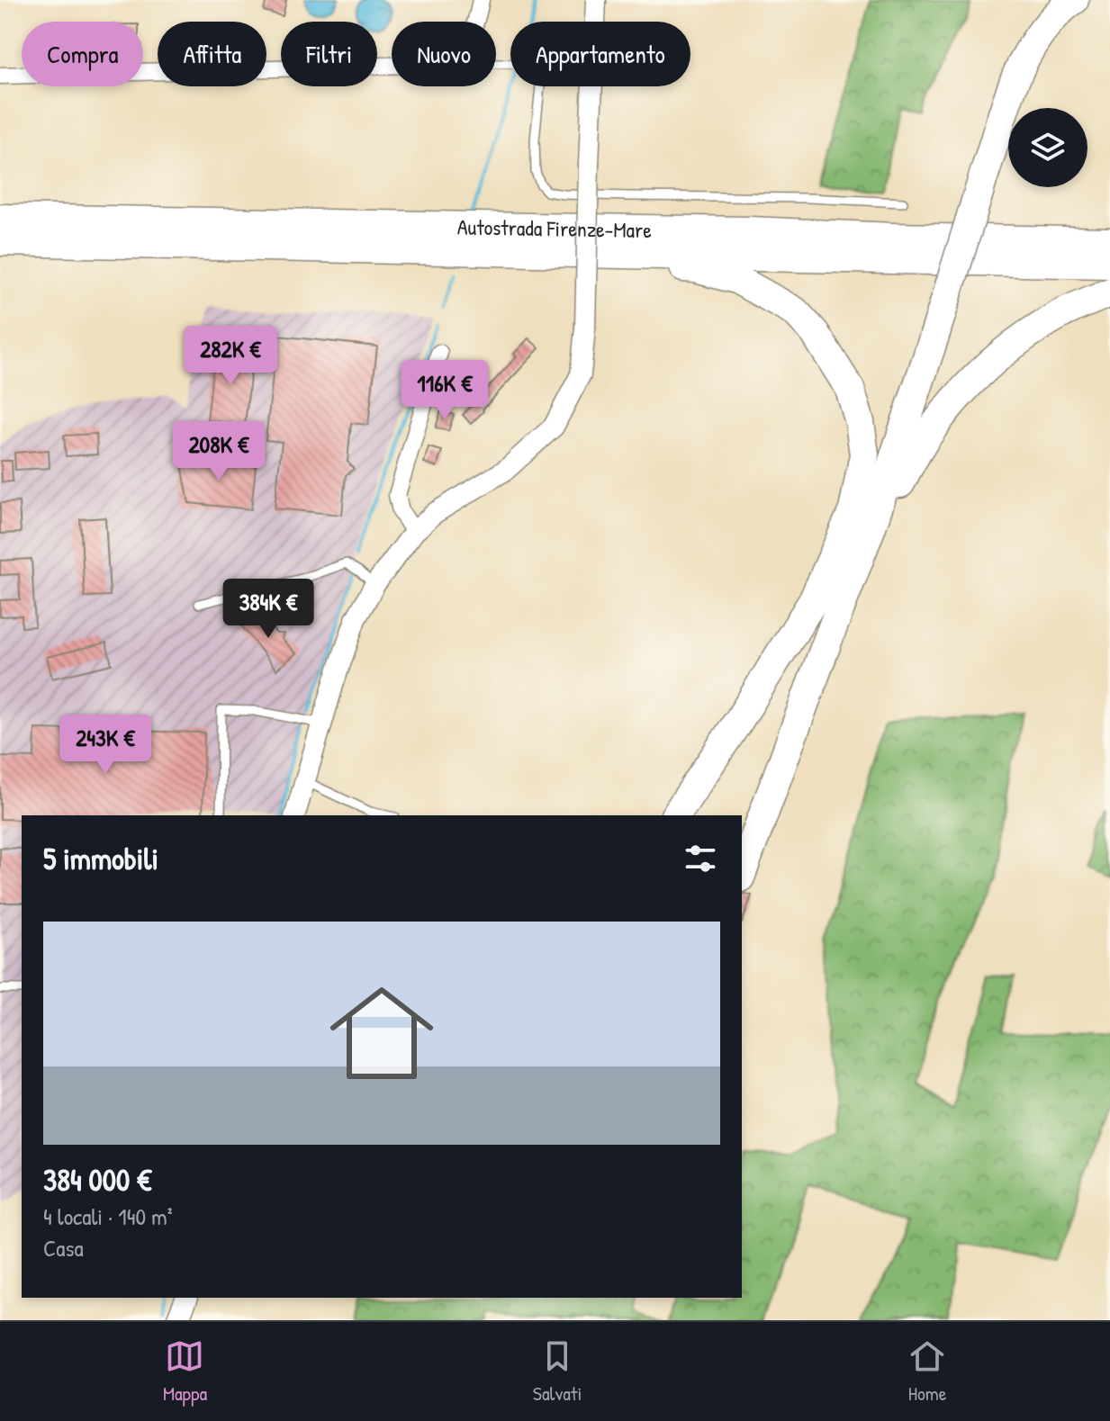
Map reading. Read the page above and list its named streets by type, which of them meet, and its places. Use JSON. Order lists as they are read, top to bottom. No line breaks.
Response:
{"streets":{"highway":["Autostrada Firenze-Mare"]},"page":{"chip":["Compra","Affitta","Filtri","Nuovo","Appartamento"],"price":["282K €","116K €","208K €","384K €","243K €"],"heading":"5 immobili","list":[{"name":"384 000 €","note":"4 locali · 140 m² · Casa"}],"tabs":["Mappa","Salvati","Home"]}}
